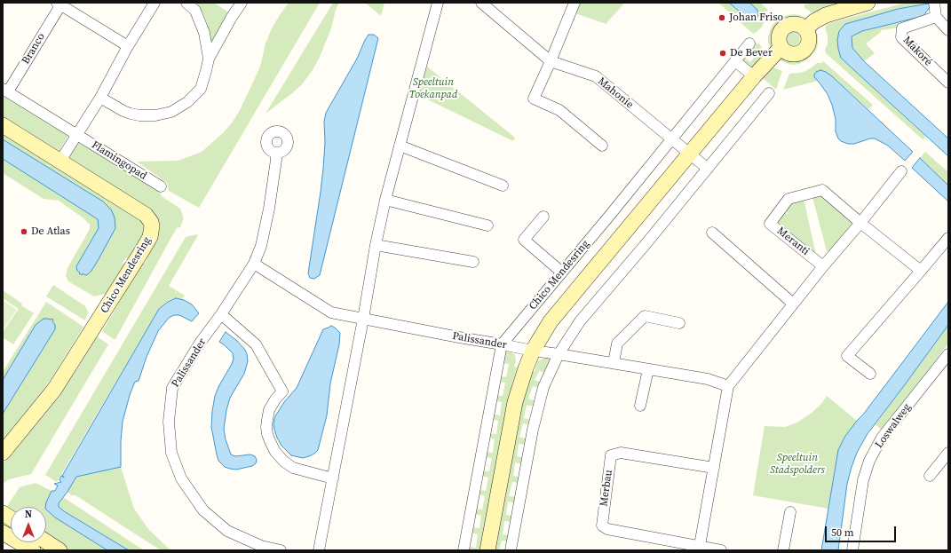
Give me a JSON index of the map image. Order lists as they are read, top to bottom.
{
  "streets": {
    "street": [
      "Branco",
      "Makoré",
      "Mahonie",
      "Flamingopad",
      "Meranti",
      "Chico Mendesring",
      "Palissander",
      "Loswalweg",
      "Merbau"
    ]
  },
  "crossings": [
    ["Branco", "Flamingopad"],
    ["Mahonie", "Chico Mendesring"],
    ["Chico Mendesring", "Palissander"]
  ],
  "parks": ["Speeltuin Toekanpad", "Speeltuin Stadspolders"],
  "places": ["Johan Friso", "De Bever", "De Atlas"],
  "scale_bar": "50 m",
  "north": "top"
}
